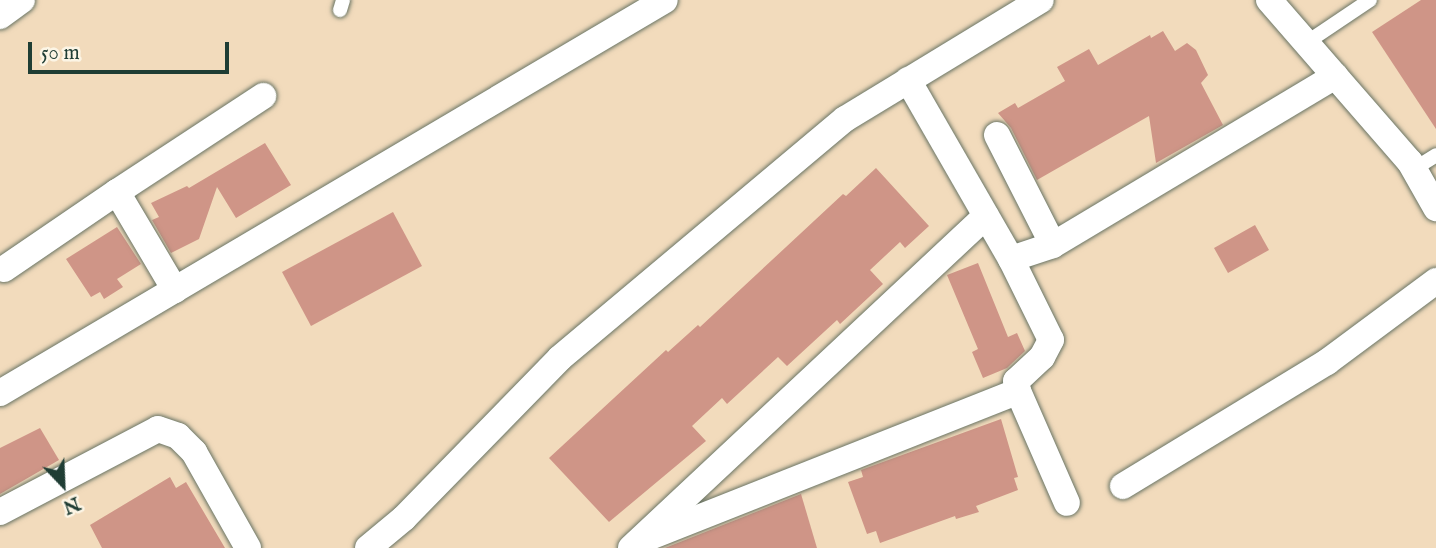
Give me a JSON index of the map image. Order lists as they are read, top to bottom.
{
  "scale_bar": "50 m",
  "north": "bottom right"
}
